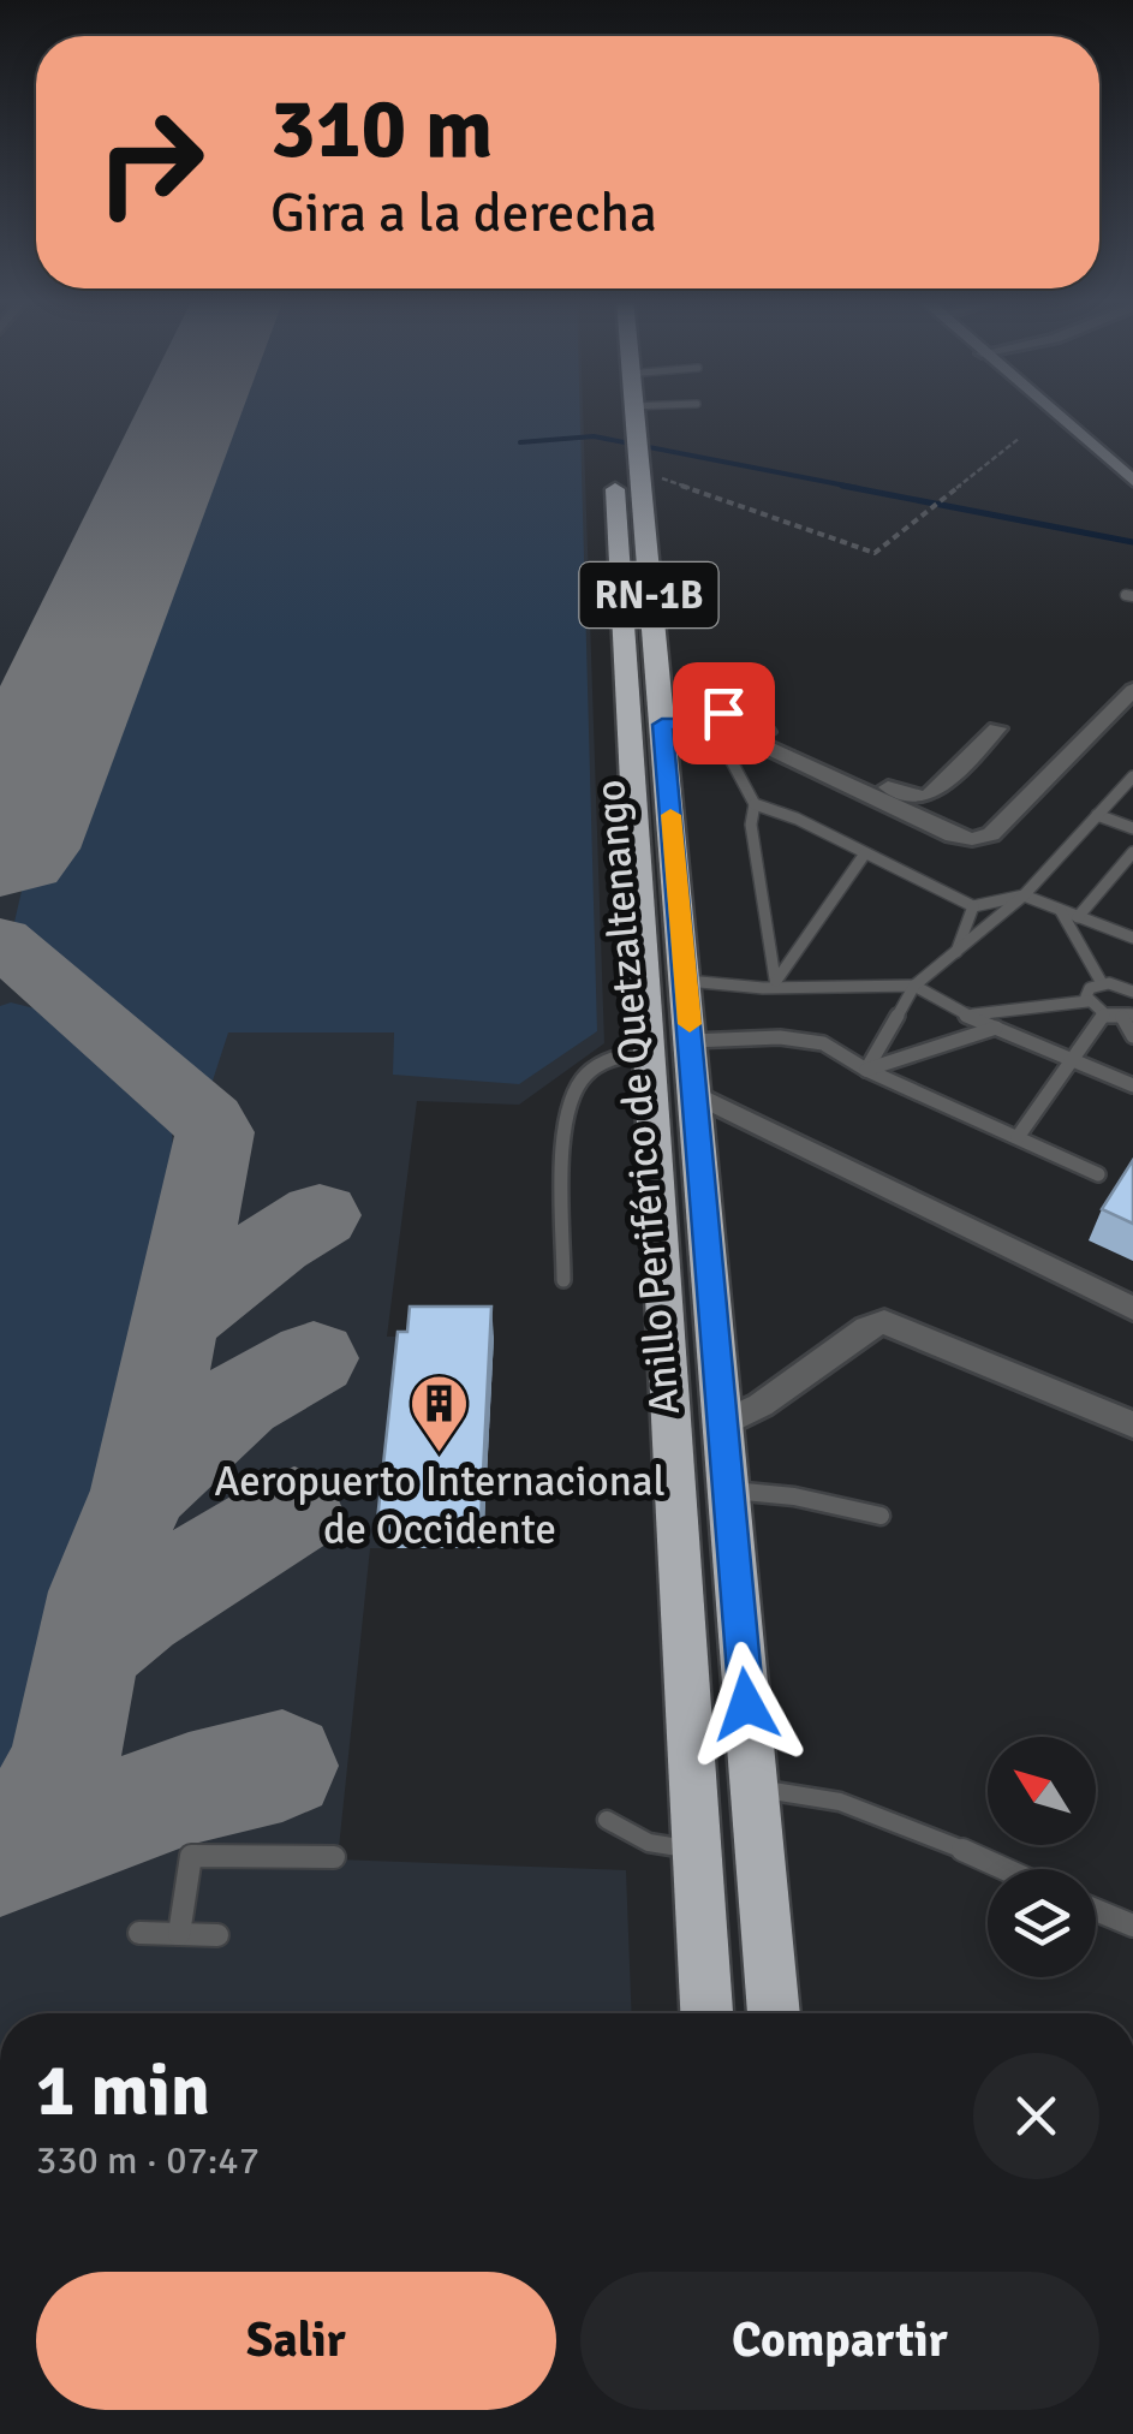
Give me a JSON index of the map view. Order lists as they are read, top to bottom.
{
  "streets": {
    "highway": ["RN-1B", "Anillo Periférico de Quetzaltenango"]
  },
  "places": {
    "building": ["Aeropuerto Internacional de Occidente"]
  },
  "north": "top left",
  "page": {
    "turn": ["310 m", "Gira a la derecha"],
    "heading": ["1 min", "330 m · 07:47"],
    "buttons": ["Salir", "Compartir"]
  }
}
